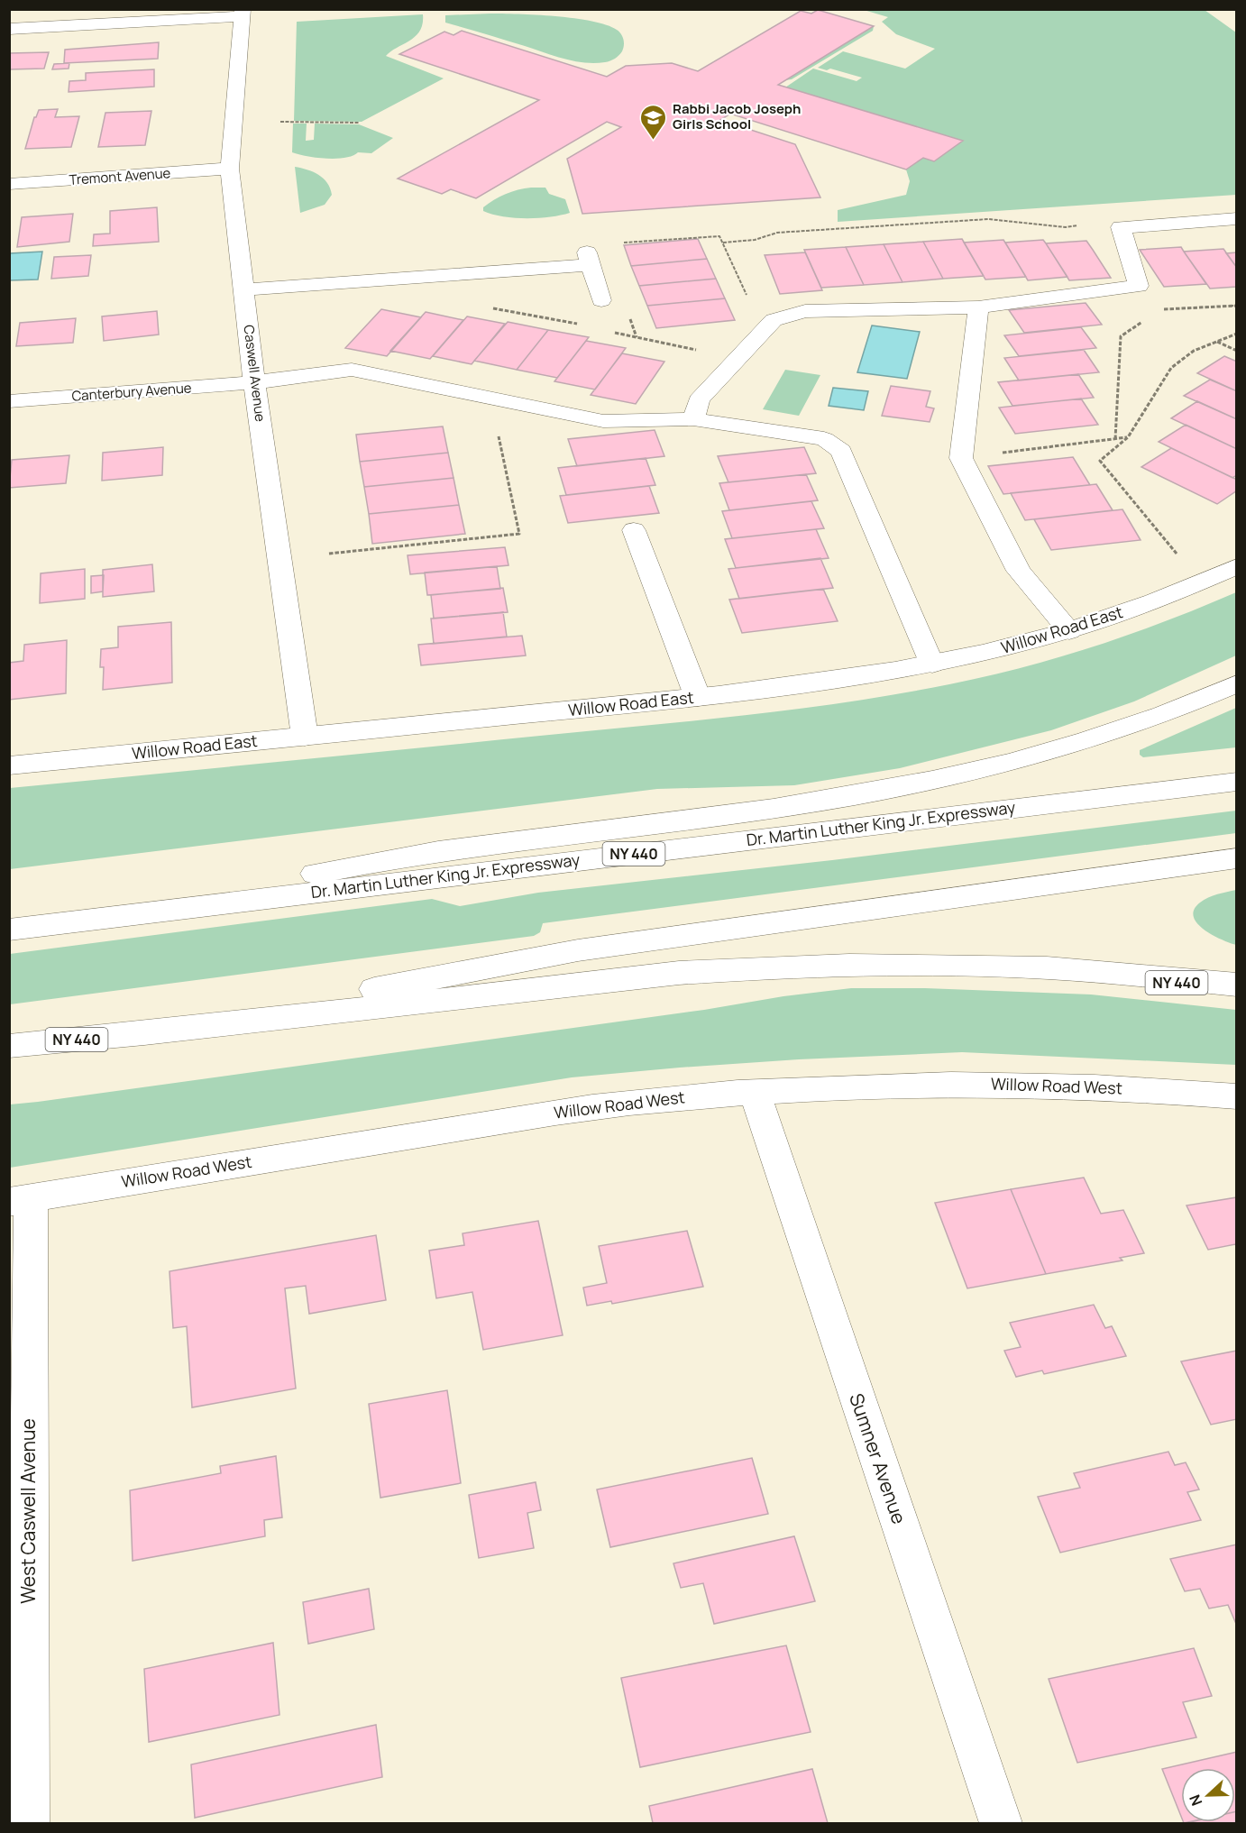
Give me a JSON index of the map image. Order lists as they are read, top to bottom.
{
  "streets": {
    "main road": [
      "Tremont Avenue",
      "Caswell Avenue",
      "Canterbury Avenue",
      "Willow Road East",
      "Dr. Martin Luther King Jr. Expressway",
      "NY 440",
      "Willow Road West",
      "Sumner Avenue",
      "West Caswell Avenue"
    ]
  },
  "crossings": [
    ["Tremont Avenue", "Caswell Avenue"],
    ["Caswell Avenue", "Canterbury Avenue"],
    ["Caswell Avenue", "Willow Road East"],
    ["Canterbury Avenue", "Willow Road East"],
    ["Willow Road West", "Sumner Avenue"],
    ["Willow Road West", "West Caswell Avenue"]
  ],
  "places": {
    "school or university": ["Rabbi Jacob Joseph Girls School"]
  },
  "north": "left"
}
